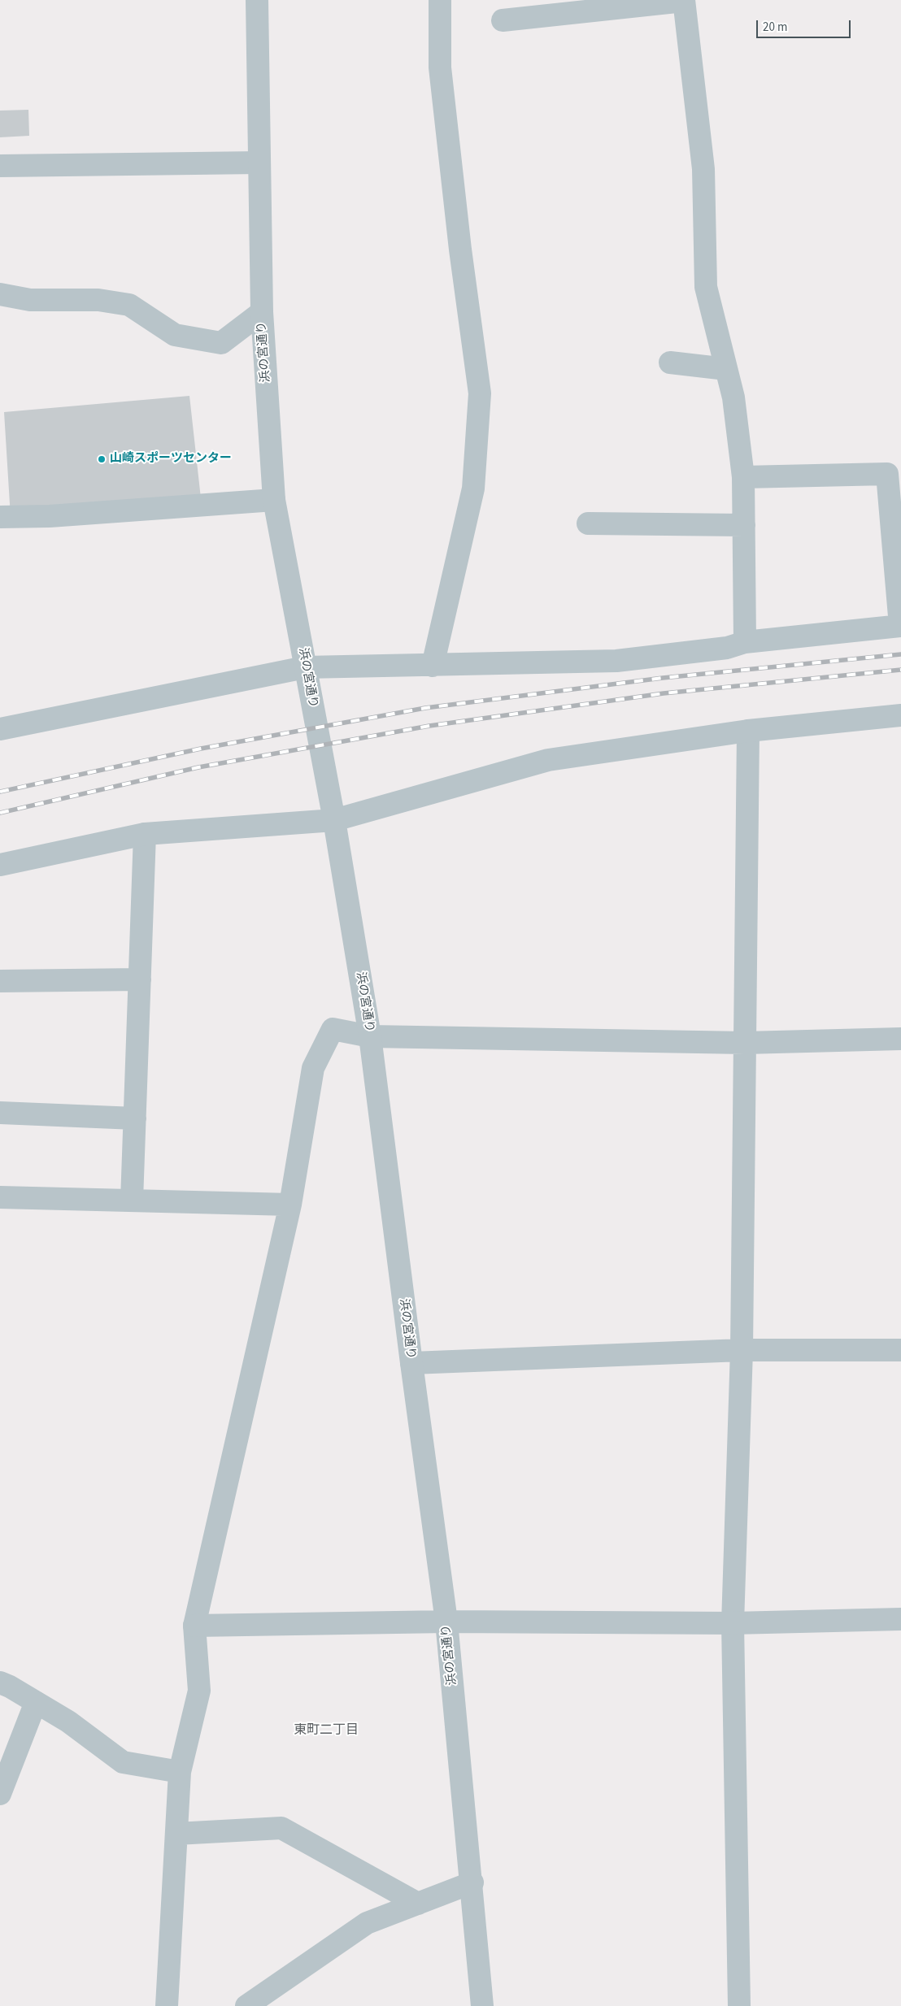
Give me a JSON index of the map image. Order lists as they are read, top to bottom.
{
  "streets": {
    "street": ["浜の宮通り"]
  },
  "districts": ["東町二丁目"],
  "places": ["山崎スポーツセンター"],
  "scale_bar": "20 m"
}
